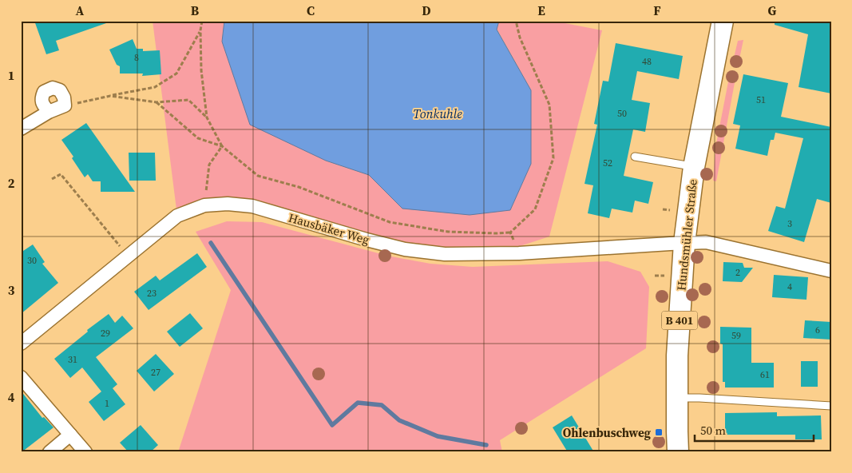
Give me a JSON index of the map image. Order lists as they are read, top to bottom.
{
  "streets": {
    "main road": ["Hundsmühler Straße", "B 401"],
    "street": ["Hausbäker Weg"]
  },
  "crossings": [
    ["Hausbäker Weg", "Hundsmühler Straße"]
  ],
  "water": ["Tonkuhle"],
  "places": {
    "transit": ["Ohlenbuschweg"]
  },
  "house_numbers": [
    "8",
    "48",
    "51",
    "50",
    "52",
    "3",
    "30",
    "2",
    "4",
    "23",
    "6",
    "29",
    "59",
    "31",
    "27",
    "61",
    "1"
  ],
  "scale_bar": "50 m",
  "grid": {
    "columns": [
      "A",
      "B",
      "C",
      "D",
      "E",
      "F",
      "G"
    ],
    "rows": [
      "1",
      "2",
      "3",
      "4"
    ]
  }
}
